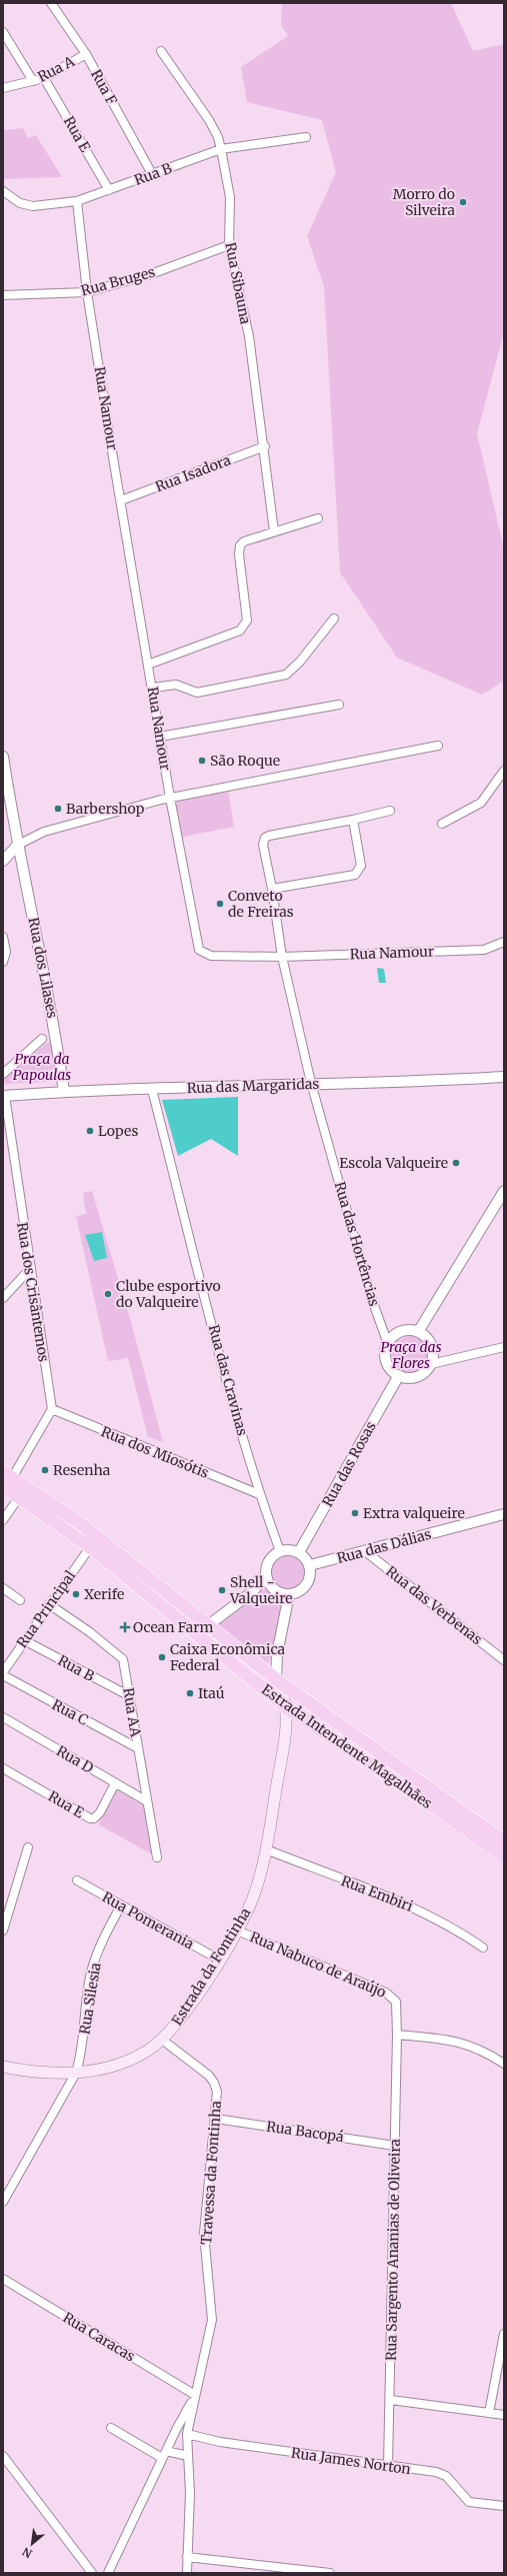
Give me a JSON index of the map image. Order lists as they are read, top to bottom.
{
  "streets": {
    "main road": ["Estrada Intendente Magalhães", "Estrada da Fontinha"],
    "street": [
      "Rua A",
      "Rua F",
      "Rua E",
      "Rua B",
      "Rua Bruges",
      "Rua Sibauna",
      "Rua Namour",
      "Rua Isadora",
      "Rua dos Lilases",
      "Rua das Margaridas",
      "Rua das Hortências",
      "Rua dos Crisântemos",
      "Rua das Cravinas",
      "Rua dos Miosótis",
      "Rua das Rosas",
      "Rua das Dálias",
      "Rua das Verbenas",
      "Rua Principal",
      "Rua C",
      "Rua AA",
      "Rua D",
      "Rua Embiri",
      "Rua Pomerania",
      "Rua Nabuco de Araújo",
      "Rua Silesia",
      "Rua Bacopá",
      "Travessa da Fontinha",
      "Rua Sargento Ananias de Oliveira",
      "Rua Caracas",
      "Rua James Norton"
    ]
  },
  "crossings": [
    ["Rua A", "Rua F"],
    ["Rua A", "Rua E"],
    ["Rua F", "Rua B"],
    ["Rua E", "Rua B"],
    ["Rua E", "Rua D"],
    ["Rua B", "Rua Sibauna"],
    ["Rua B", "Rua Namour"],
    ["Rua B", "Rua Principal"],
    ["Rua B", "Rua AA"],
    ["Rua Bruges", "Rua Sibauna"],
    ["Rua Bruges", "Rua Namour"],
    ["Rua Sibauna", "Rua Isadora"],
    ["Rua Namour", "Rua Isadora"],
    ["Rua Namour", "Rua das Hortências"],
    ["Rua dos Lilases", "Rua das Margaridas"],
    ["Rua das Margaridas", "Rua das Hortências"],
    ["Rua das Margaridas", "Rua dos Crisântemos"],
    ["Rua das Margaridas", "Rua das Cravinas"],
    ["Rua das Hortências", "Rua das Rosas"],
    ["Rua dos Crisântemos", "Rua dos Miosótis"],
    ["Rua das Cravinas", "Rua dos Miosótis"],
    ["Rua das Cravinas", "Rua das Rosas"],
    ["Rua das Cravinas", "Rua das Dálias"],
    ["Rua das Rosas", "Rua das Dálias"],
    ["Rua das Dálias", "Rua das Verbenas"],
    ["Rua Principal", "Rua C"],
    ["Rua Principal", "Rua AA"],
    ["Rua Principal", "Estrada Intendente Magalhães"],
    ["Rua C", "Rua AA"],
    ["Rua AA", "Rua D"],
    ["Estrada Intendente Magalhães", "Estrada da Fontinha"],
    ["Rua Embiri", "Estrada da Fontinha"],
    ["Rua Pomerania", "Estrada da Fontinha"],
    ["Rua Pomerania", "Rua Silesia"],
    ["Rua Nabuco de Araújo", "Estrada da Fontinha"],
    ["Rua Nabuco de Araújo", "Rua Sargento Ananias de Oliveira"],
    ["Estrada da Fontinha", "Rua Silesia"],
    ["Estrada da Fontinha", "Travessa da Fontinha"],
    ["Rua Bacopá", "Travessa da Fontinha"],
    ["Rua Bacopá", "Rua Sargento Ananias de Oliveira"],
    ["Travessa da Fontinha", "Rua Caracas"],
    ["Travessa da Fontinha", "Rua James Norton"],
    ["Rua Sargento Ananias de Oliveira", "Rua James Norton"]
  ],
  "parks": ["Praça da Papoulas", "Praça das Flores"],
  "places": {
    "other": [
      "Morro do Silveira",
      "São Roque",
      "Barbershop",
      "Conveto de Freiras",
      "Lopes",
      "Escola Valqueire",
      "Clube esportivo do Valqueire",
      "Resenha",
      "Extra valqueire",
      "Shell - Valqueire",
      "Xerife",
      "Caixa Econômica Federal",
      "Itaú"
    ],
    "health": ["Ocean Farm"]
  },
  "north": "bottom left"
}
